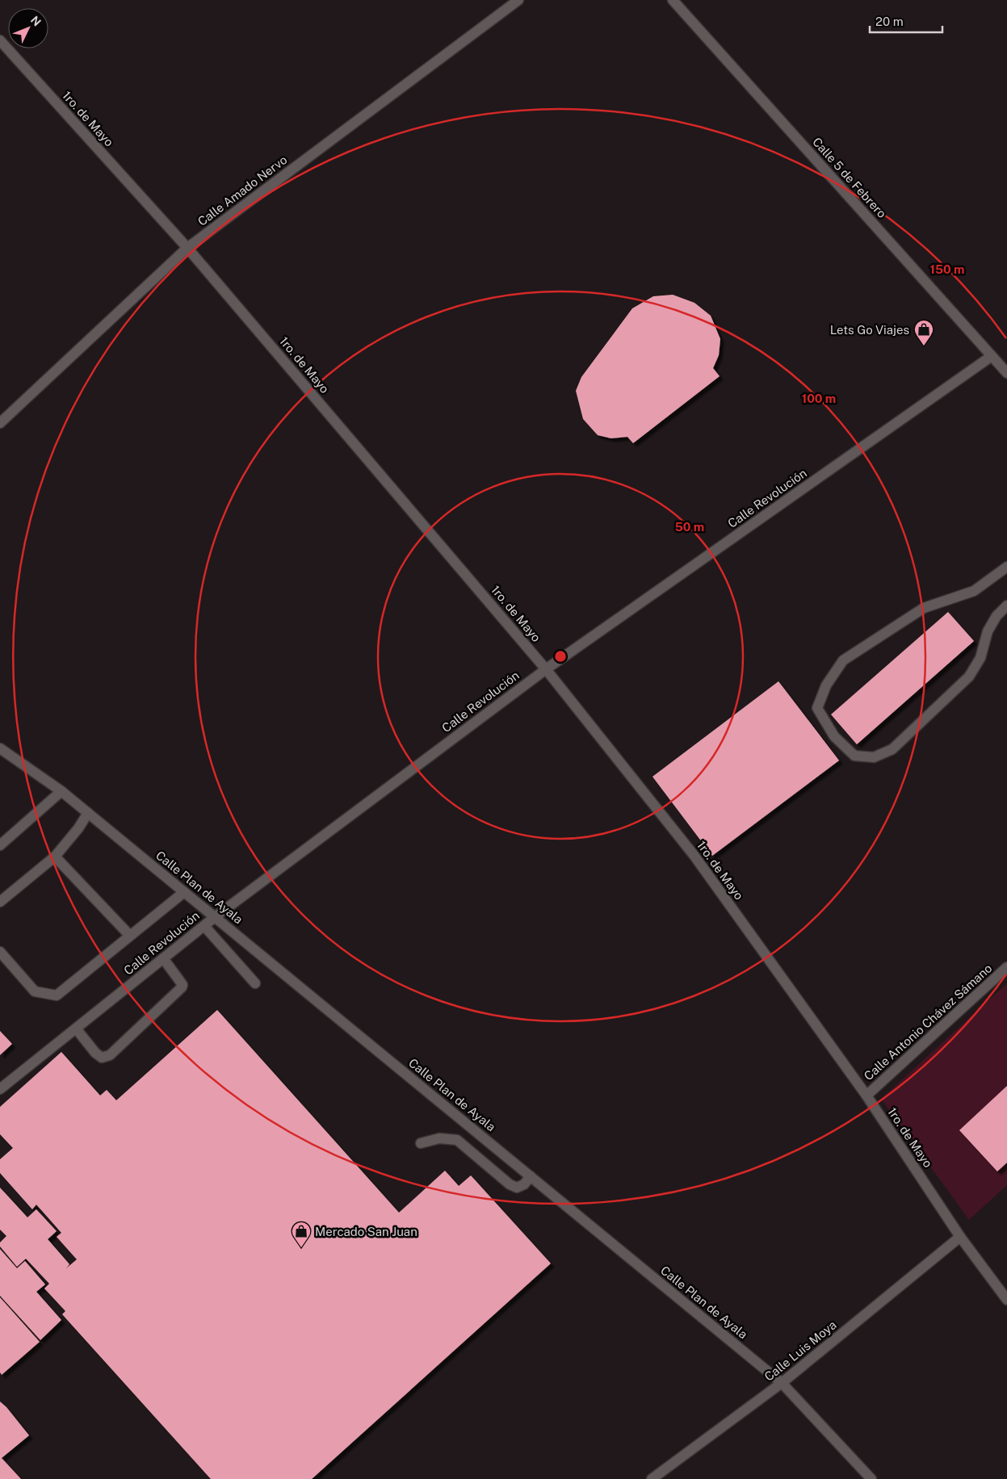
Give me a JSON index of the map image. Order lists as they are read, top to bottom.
{
  "streets": {
    "street": [
      "1ro. de Mayo",
      "Calle 5 de Febrero",
      "Calle Amado Nervo",
      "Calle Revolución",
      "Calle Plan de Ayala",
      "Calle Antonio Chávez Sámano",
      "Calle Luis Moya"
    ]
  },
  "crossings": [
    ["1ro. de Mayo", "Calle Amado Nervo"],
    ["1ro. de Mayo", "Calle Revolución"],
    ["1ro. de Mayo", "Calle Antonio Chávez Sámano"],
    ["1ro. de Mayo", "Calle Luis Moya"],
    ["Calle 5 de Febrero", "Calle Revolución"],
    ["Calle Revolución", "Calle Plan de Ayala"],
    ["Calle Plan de Ayala", "Calle Luis Moya"]
  ],
  "places": {
    "shop": ["Lets Go Viajes", "Mercado San Juan"]
  },
  "scale_bar": "20 m",
  "north": "top right",
  "rings": ["150 m", "100 m", "50 m"]
}
